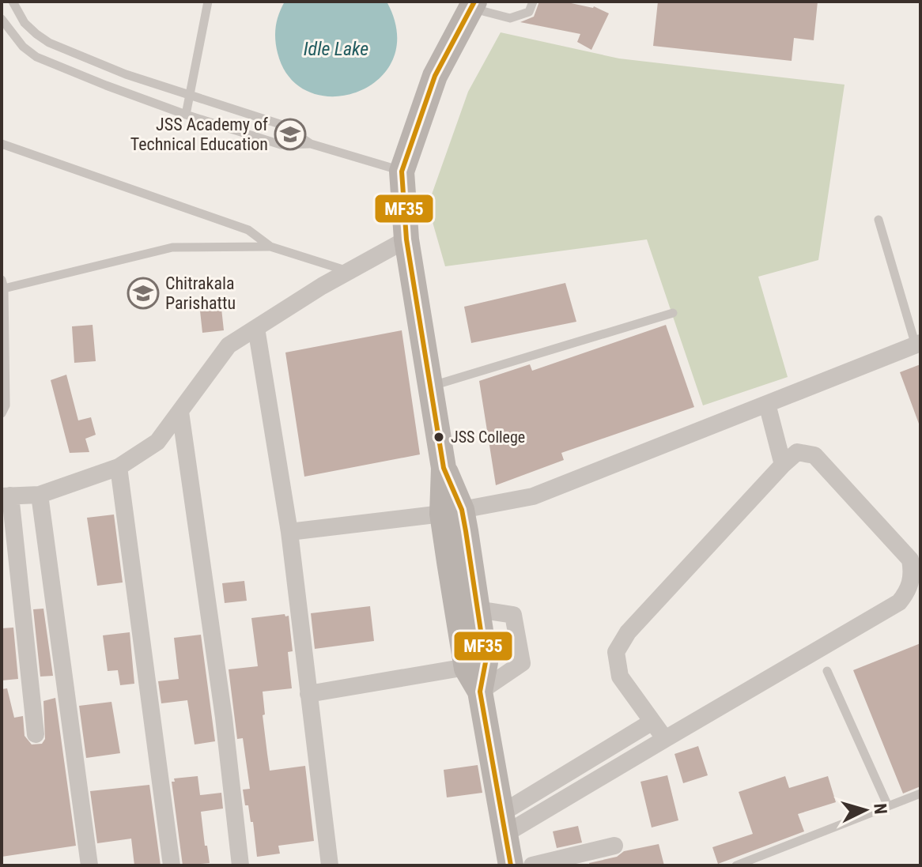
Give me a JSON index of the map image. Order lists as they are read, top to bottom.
{
  "water": ["Idle Lake"],
  "places": {
    "school or university": ["JSS Academy of Technical Education", "Chitrakala Parishattu"],
    "other": ["JSS College"]
  },
  "lines": ["transit line MF35"],
  "north": "right"
}
